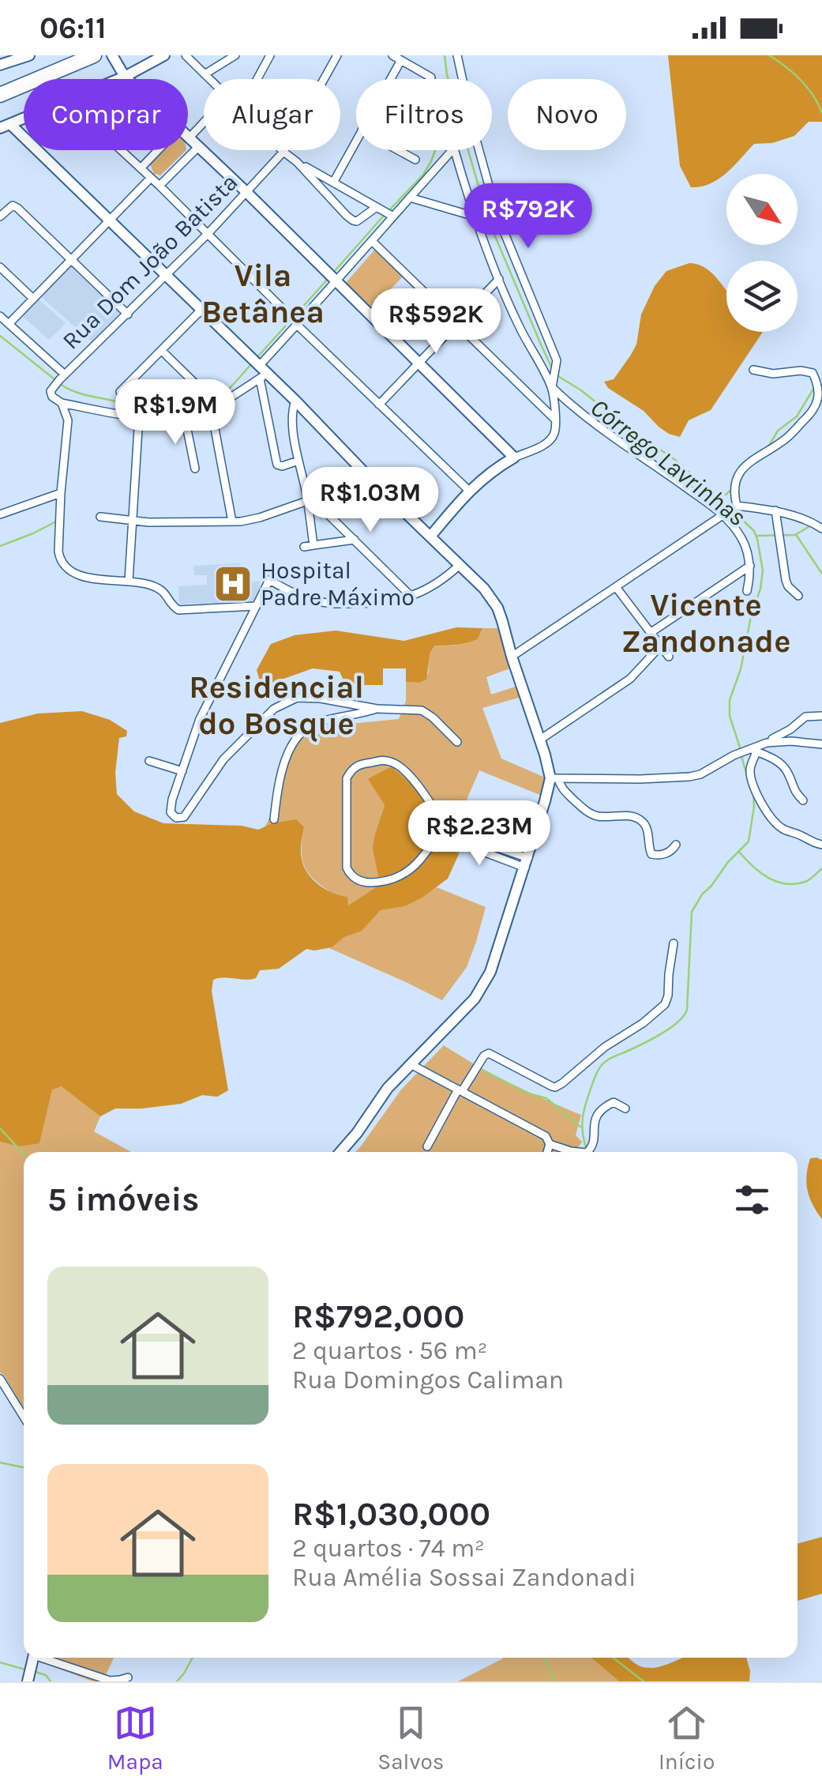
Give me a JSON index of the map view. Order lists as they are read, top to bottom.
{
  "streets": {
    "street": ["Rua Dom João Batista"]
  },
  "districts": ["Vila Betânea", "Vicente Zandonade", "Residencial do Bosque"],
  "water": ["Córrego Lavrinhas"],
  "places": {
    "hospital": ["Hospital Padre Máximo"]
  },
  "north": "bottom right",
  "page": {
    "status": "06:11",
    "chip": [
      "Comprar",
      "Alugar",
      "Filtros",
      "Novo"
    ],
    "price": [
      "R$792K",
      "R$592K",
      "R$1.9M",
      "R$1.03M",
      "R$2.23M"
    ],
    "heading": "5 imóveis",
    "list": [
      {
        "name": "R$792,000",
        "note": "2 quartos · 56 m² · Rua Domingos Caliman"
      },
      {
        "name": "R$1,030,000",
        "note": "2 quartos · 74 m² · Rua Amélia Sossai Zandonadi"
      }
    ],
    "tabs": ["Mapa", "Salvos", "Início"]
  }
}
